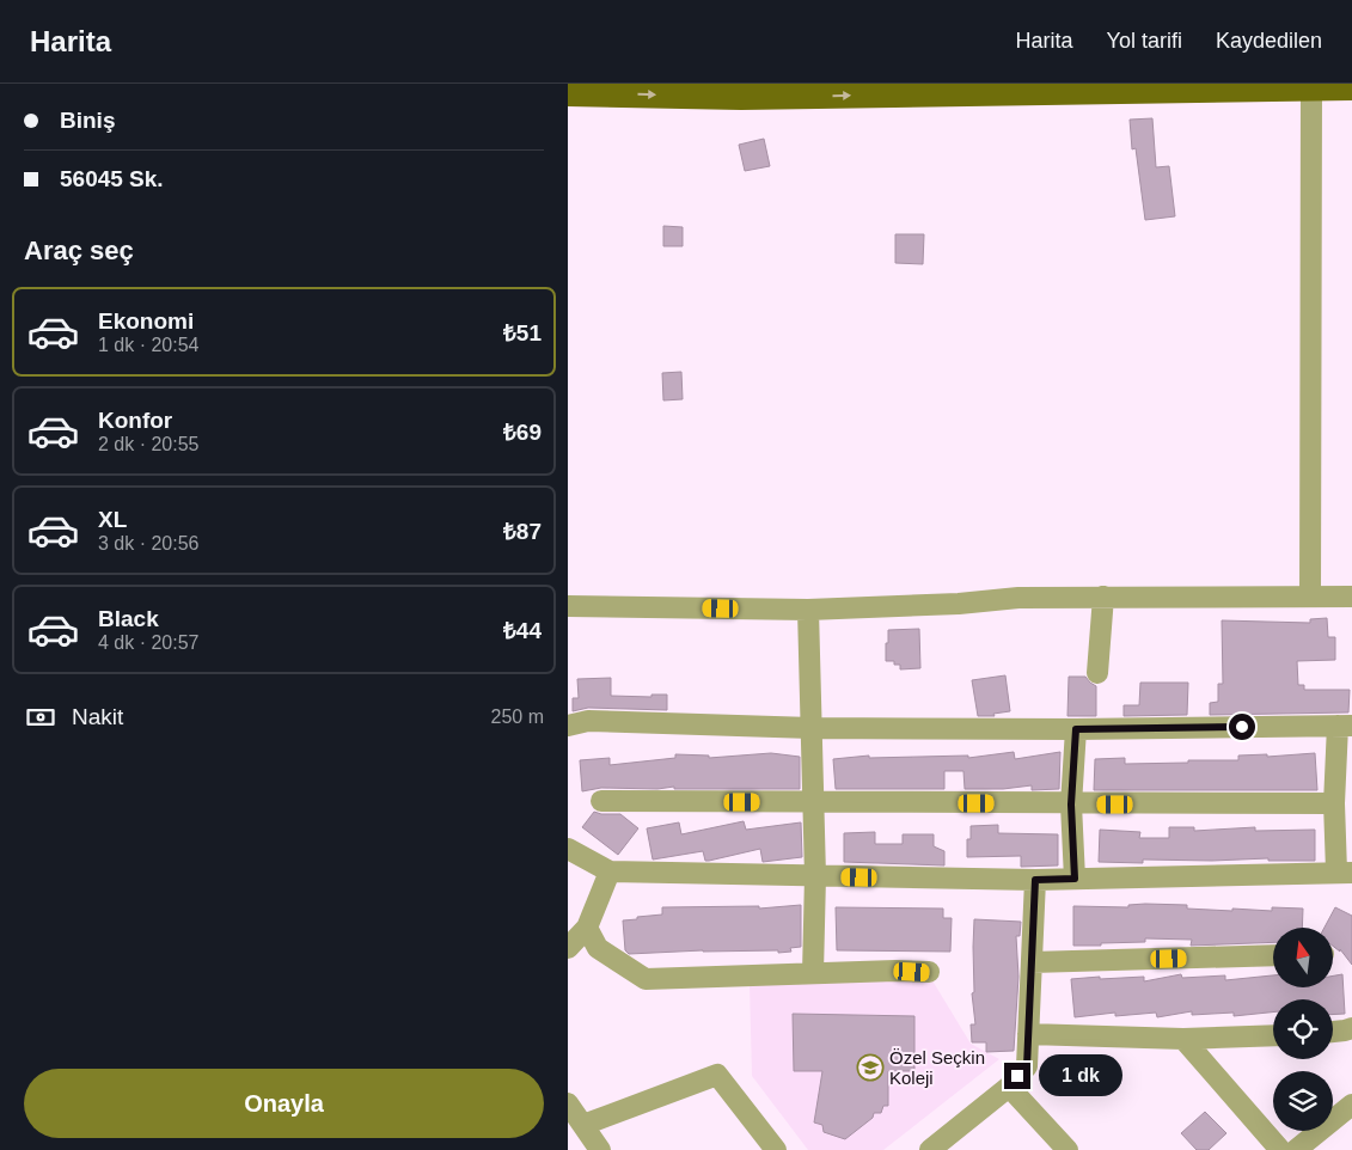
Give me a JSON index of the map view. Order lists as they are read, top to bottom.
{
  "places": {
    "school or university": ["Özel Seçkin Koleji"]
  },
  "north": "top",
  "page": {
    "header": "Harita",
    "nav": ["Harita", "Yol tarifi", "Kaydedilen"],
    "banner": ["Biniş", "56045 Sk."],
    "heading": "Araç seç",
    "list": [
      {
        "name": "Ekonomi",
        "note": "1 dk · 20:54",
        "value": "₺51"
      },
      {
        "name": "Konfor",
        "note": "2 dk · 20:55",
        "value": "₺69"
      },
      {
        "name": "XL",
        "note": "3 dk · 20:56",
        "value": "₺87"
      },
      {
        "name": "Black",
        "note": "4 dk · 20:57",
        "value": "₺44"
      }
    ],
    "pay": ["Nakit", "250 m"],
    "bubble": "1 dk",
    "buttons": "Onayla"
  }
}
